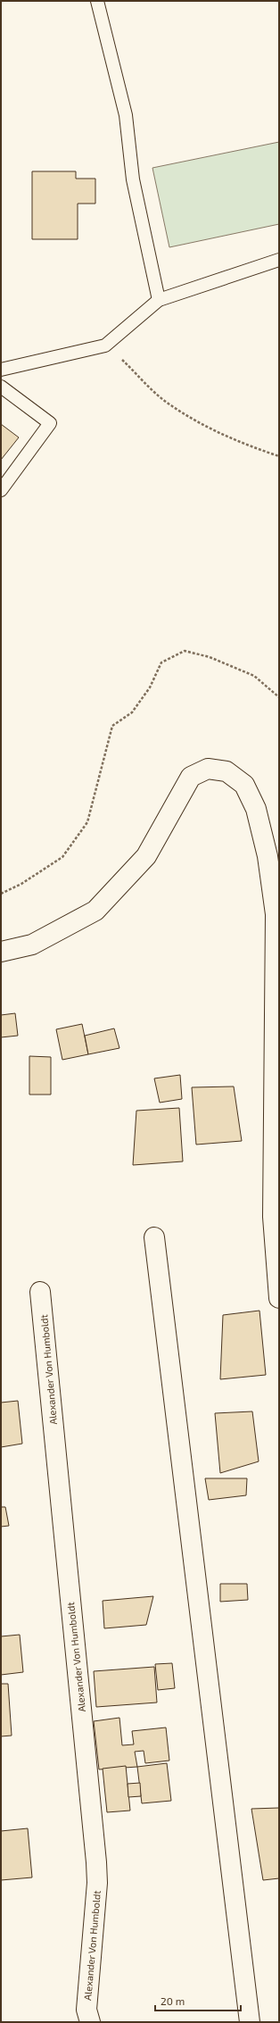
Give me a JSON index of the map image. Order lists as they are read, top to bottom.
{
  "streets": {
    "street": ["Alexander Von Humboldt"]
  },
  "scale_bar": "20 m"
}
